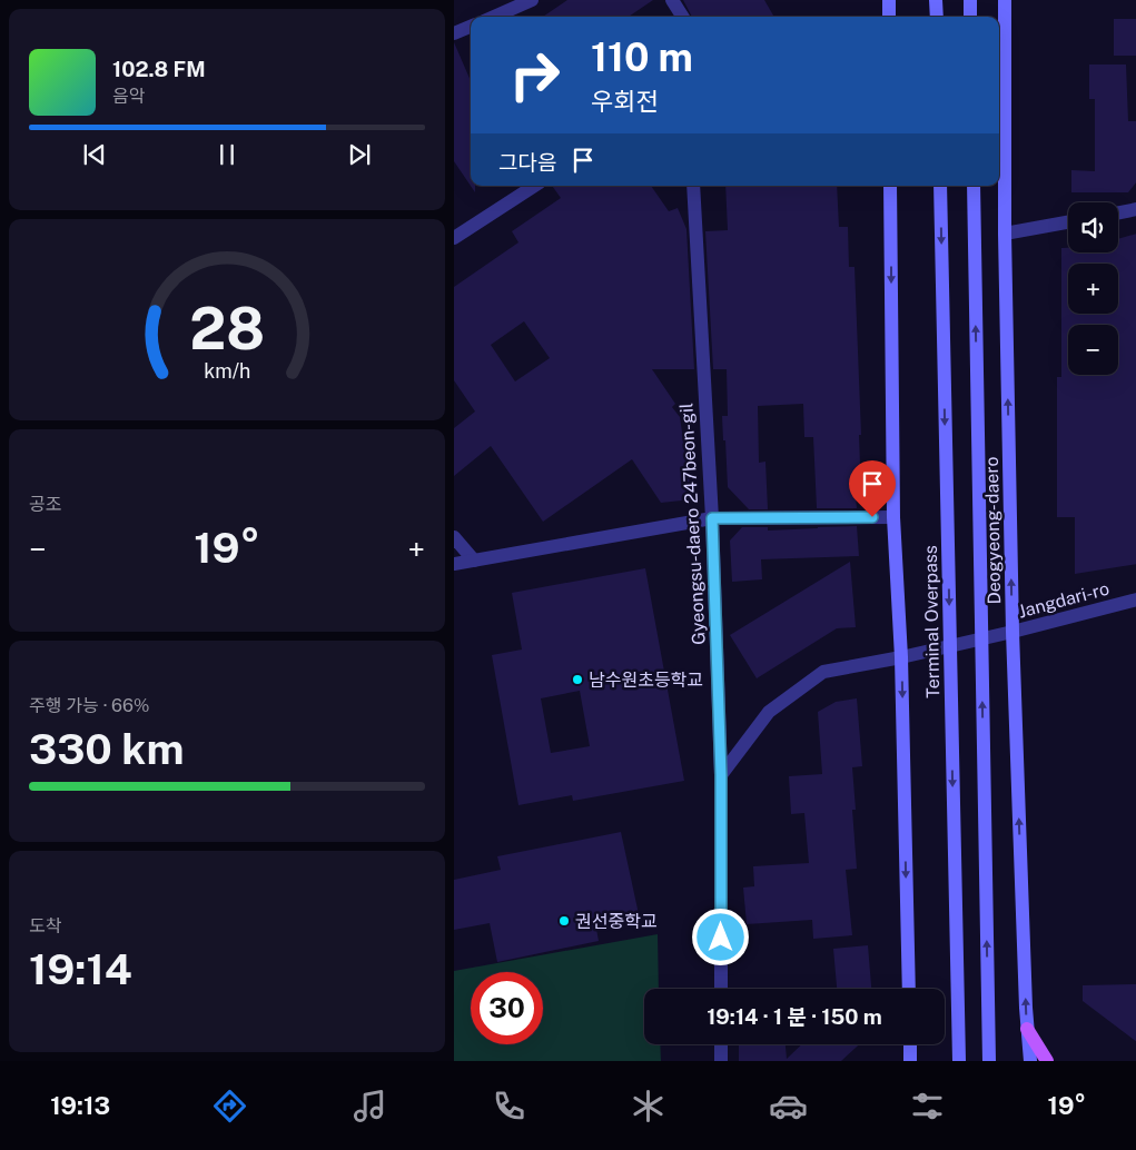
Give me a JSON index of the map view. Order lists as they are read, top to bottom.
{
  "streets": {
    "main road": ["Deogyeong-daero", "Terminal Overpass"],
    "street": ["Gyeongsu-daero 247beon-gil", "Jangdari-ro"]
  },
  "crossings": [
    ["Deogyeong-daero", "Jangdari-ro"]
  ],
  "places": ["남수원초등학교", "권선중학교"],
  "page": {
    "turn": ["110 m", "우회전"],
    "song": ["102.8 FM", "음악"],
    "then": "그다음",
    "map_buttons": ["+", "−"],
    "tile": [
      "공조",
      ["주행 가능 · 66%", "330 km"],
      ["도착", "19:14"]
    ],
    "heat": ["−", "19°", "+"],
    "limit": "30",
    "trip": "19:14 · 1 분 · 150 m",
    "tabs": ["19:13", "19°"],
    "gauge": ["28", "km/h"]
  }
}
